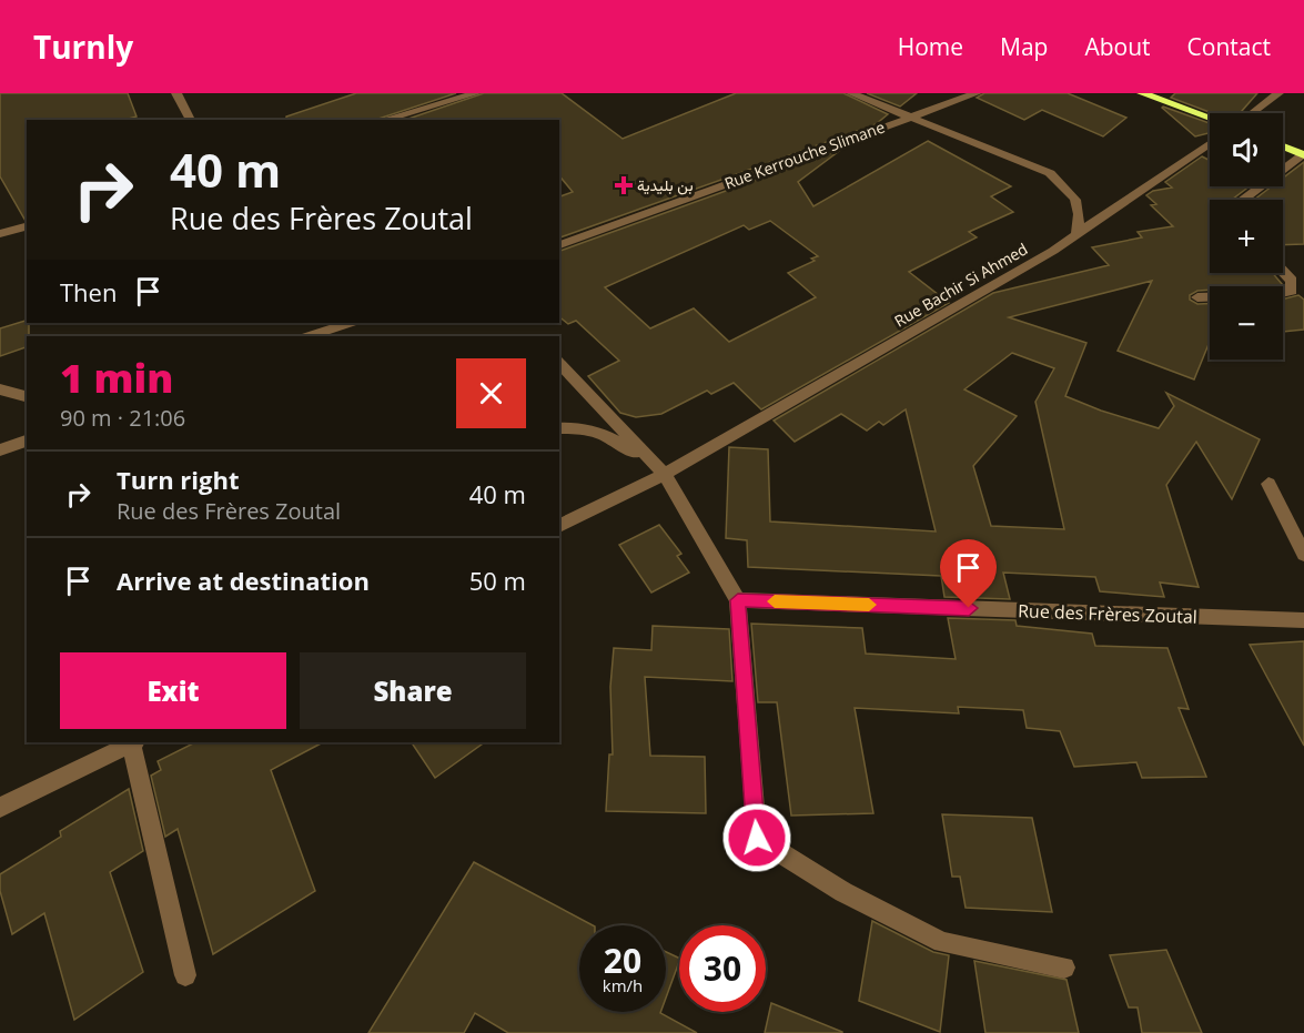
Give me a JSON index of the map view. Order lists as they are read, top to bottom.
{
  "streets": {
    "street": ["Rue Kerrouche Slimane", "Rue Bachir Si Ahmed", "Rue des Frères Zoutal"]
  },
  "places": {
    "health": ["بن بليدية"]
  },
  "page": {
    "header": "Turnly",
    "nav": [
      "Home",
      "Map",
      "About",
      "Contact"
    ],
    "map_buttons": ["+", "−"],
    "turn": ["40 m", "Rue des Frères Zoutal"],
    "then": "Then",
    "heading": ["1 min", "90 m · 21:06"],
    "list": [
      {
        "name": "Turn right",
        "note": "Rue des Frères Zoutal",
        "value": "40 m"
      },
      {
        "name": "Arrive at destination",
        "value": "50 m"
      }
    ],
    "buttons": ["Exit", "Share"],
    "speed": "20 km/h",
    "limit": "30"
  }
}
